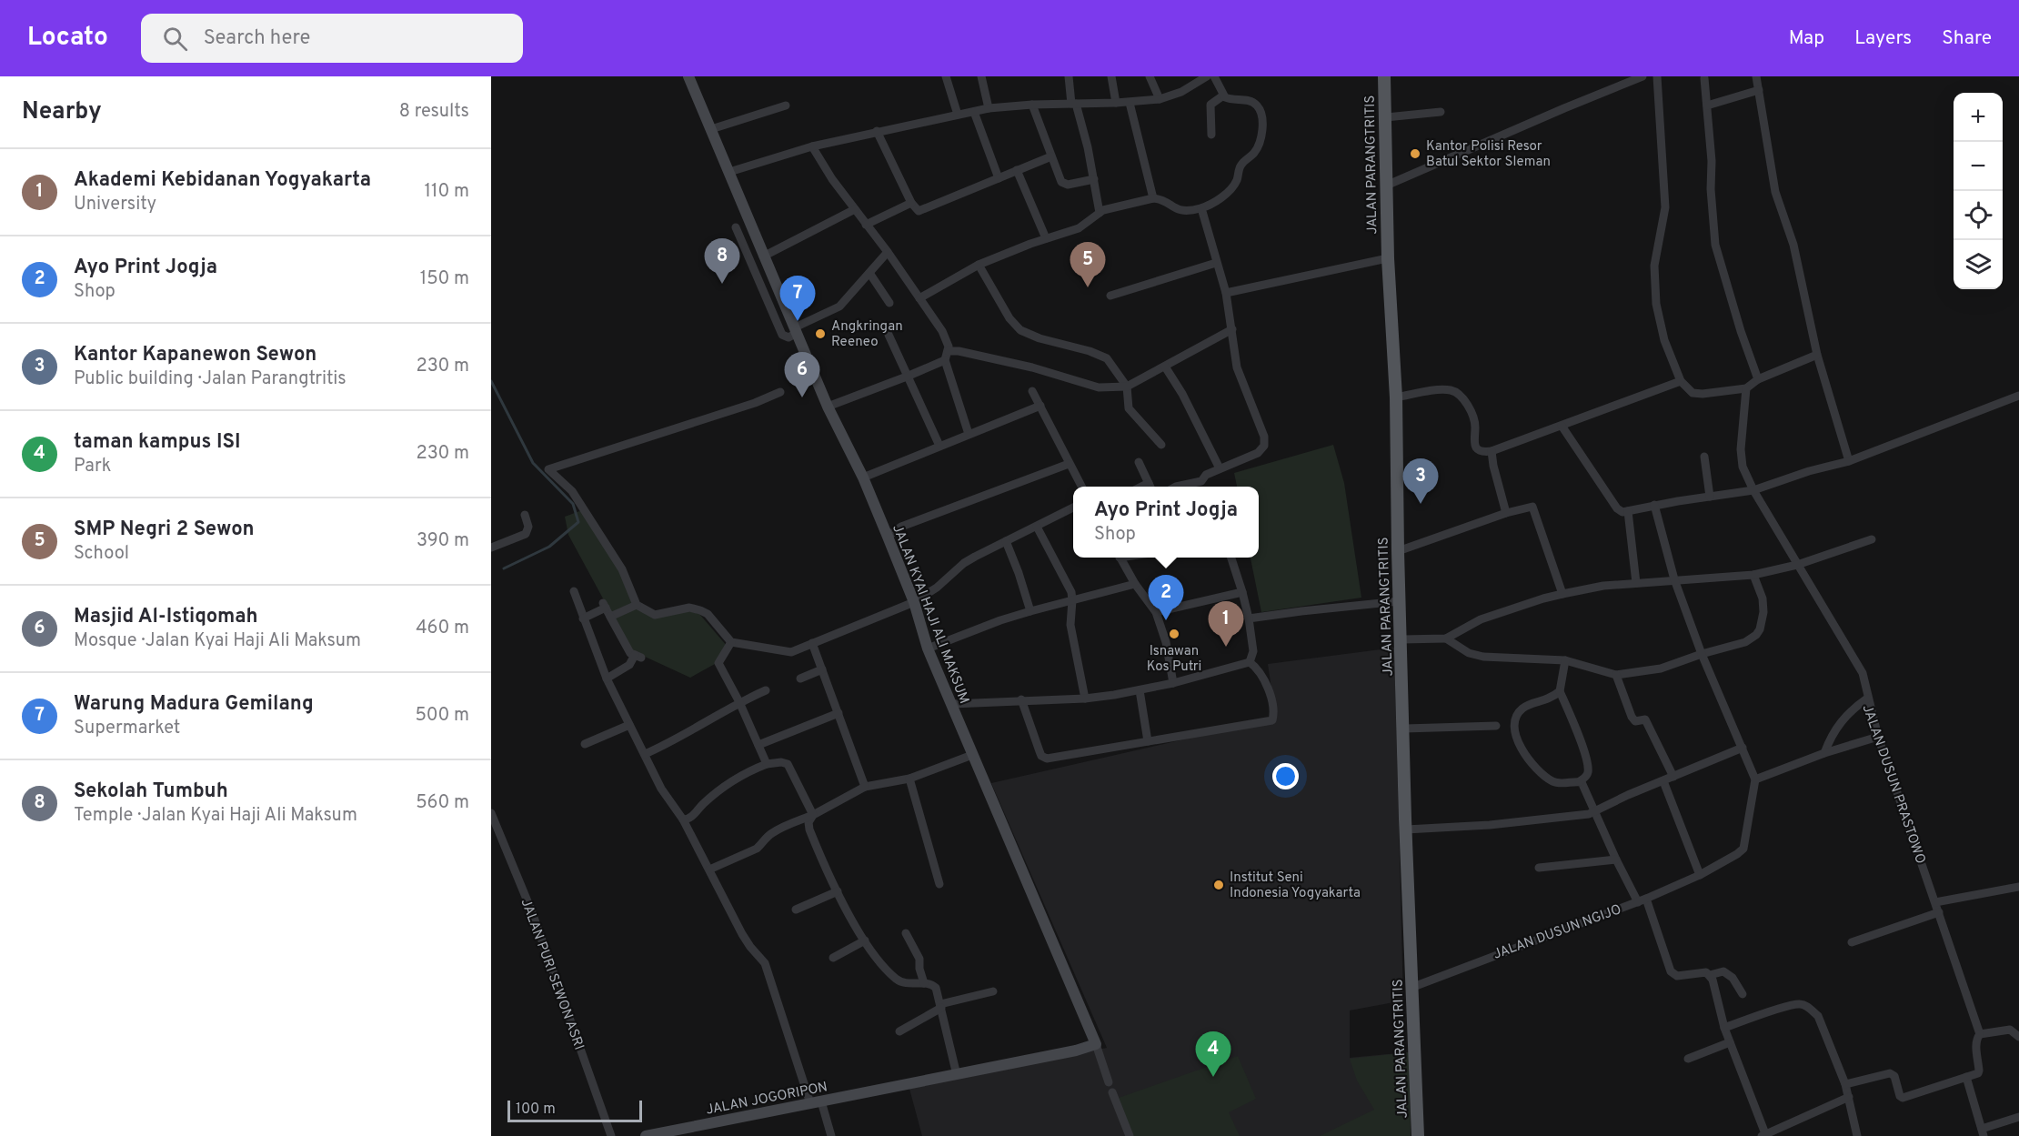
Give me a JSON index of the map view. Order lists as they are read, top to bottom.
{
  "streets": {
    "main road": ["JALAN PARANGTRITIS"],
    "street": [
      "JALAN KYAI HAJI ALI MAKSUM",
      "JALAN DUSUN PRASTOWO",
      "JALAN DUSUN NGIJO",
      "JALAN PURI SEWON ASRI",
      "JALAN JOGORIPON"
    ]
  },
  "crossings": [
    ["JALAN PARANGTRITIS", "JALAN DUSUN NGIJO"]
  ],
  "places": [
    "Kantor Polisi Resor Batul Sektor Sleman",
    "Angkringan Reeneo",
    "Isnawan Kos Putri",
    "Institut Seni Indonesia Yogyakarta"
  ],
  "scale_bar": "100 m",
  "page": {
    "header": "Locato",
    "search": "Search here",
    "nav": ["Map", "Layers", "Share"],
    "heading": ["Nearby", "8 results"],
    "map_buttons": ["+", "−"],
    "list": [
      {
        "mark": "1",
        "name": "Akademi Kebidanan Yogyakarta",
        "note": "University",
        "value": "110 m"
      },
      {
        "mark": "2",
        "name": "Ayo Print Jogja",
        "note": "Shop",
        "value": "150 m"
      },
      {
        "mark": "3",
        "name": "Kantor Kapanewon Sewon",
        "note": "Public building · Jalan Parangtritis",
        "value": "230 m"
      },
      {
        "mark": "4",
        "name": "taman kampus ISI",
        "note": "Park",
        "value": "230 m"
      },
      {
        "mark": "5",
        "name": "SMP Negri 2 Sewon",
        "note": "School",
        "value": "390 m"
      },
      {
        "mark": "6",
        "name": "Masjid Al-Istiqomah",
        "note": "Mosque · Jalan Kyai Haji Ali Maksum",
        "value": "460 m"
      },
      {
        "mark": "7",
        "name": "Warung Madura Gemilang",
        "note": "Supermarket",
        "value": "500 m"
      },
      {
        "mark": "8",
        "name": "Sekolah Tumbuh",
        "note": "Temple · Jalan Kyai Haji Ali Maksum",
        "value": "560 m"
      }
    ],
    "pins": [
      "8",
      "5",
      "7",
      "6",
      "3",
      "2",
      "1",
      "4"
    ],
    "popup": ["Ayo Print Jogja", "Shop"],
    "scale": "100 m"
  }
}
